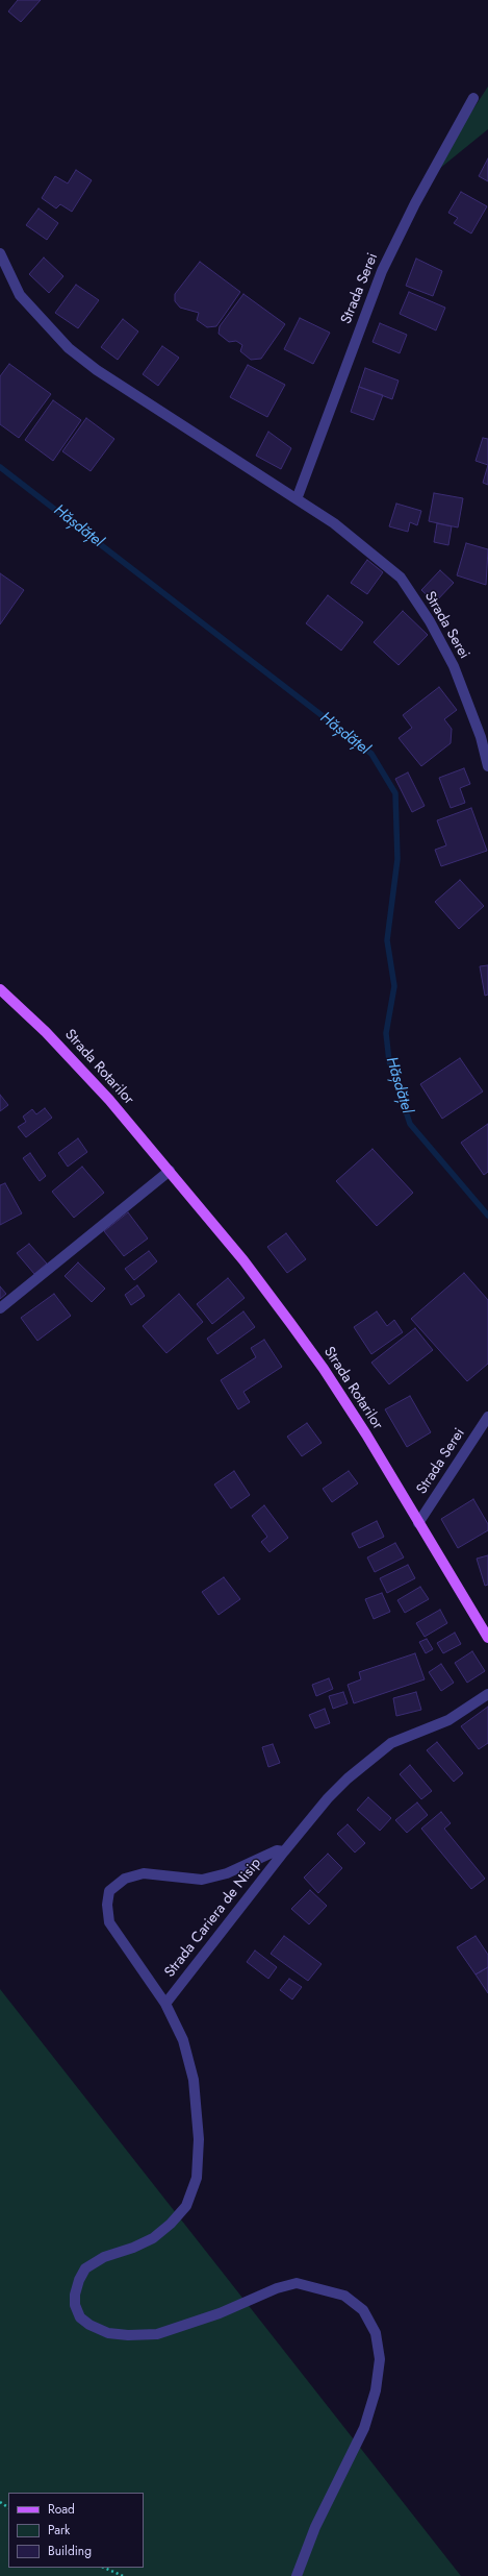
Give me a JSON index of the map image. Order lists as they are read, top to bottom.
{
  "streets": {
    "main road": ["Strada Rotarilor"],
    "street": ["Strada Serei", "Strada Cariera de Nisip"]
  },
  "crossings": [
    ["Strada Serei", "Strada Rotarilor"]
  ],
  "water": ["Hășdățel"],
  "legend": ["Road", "Park", "Building"]
}
